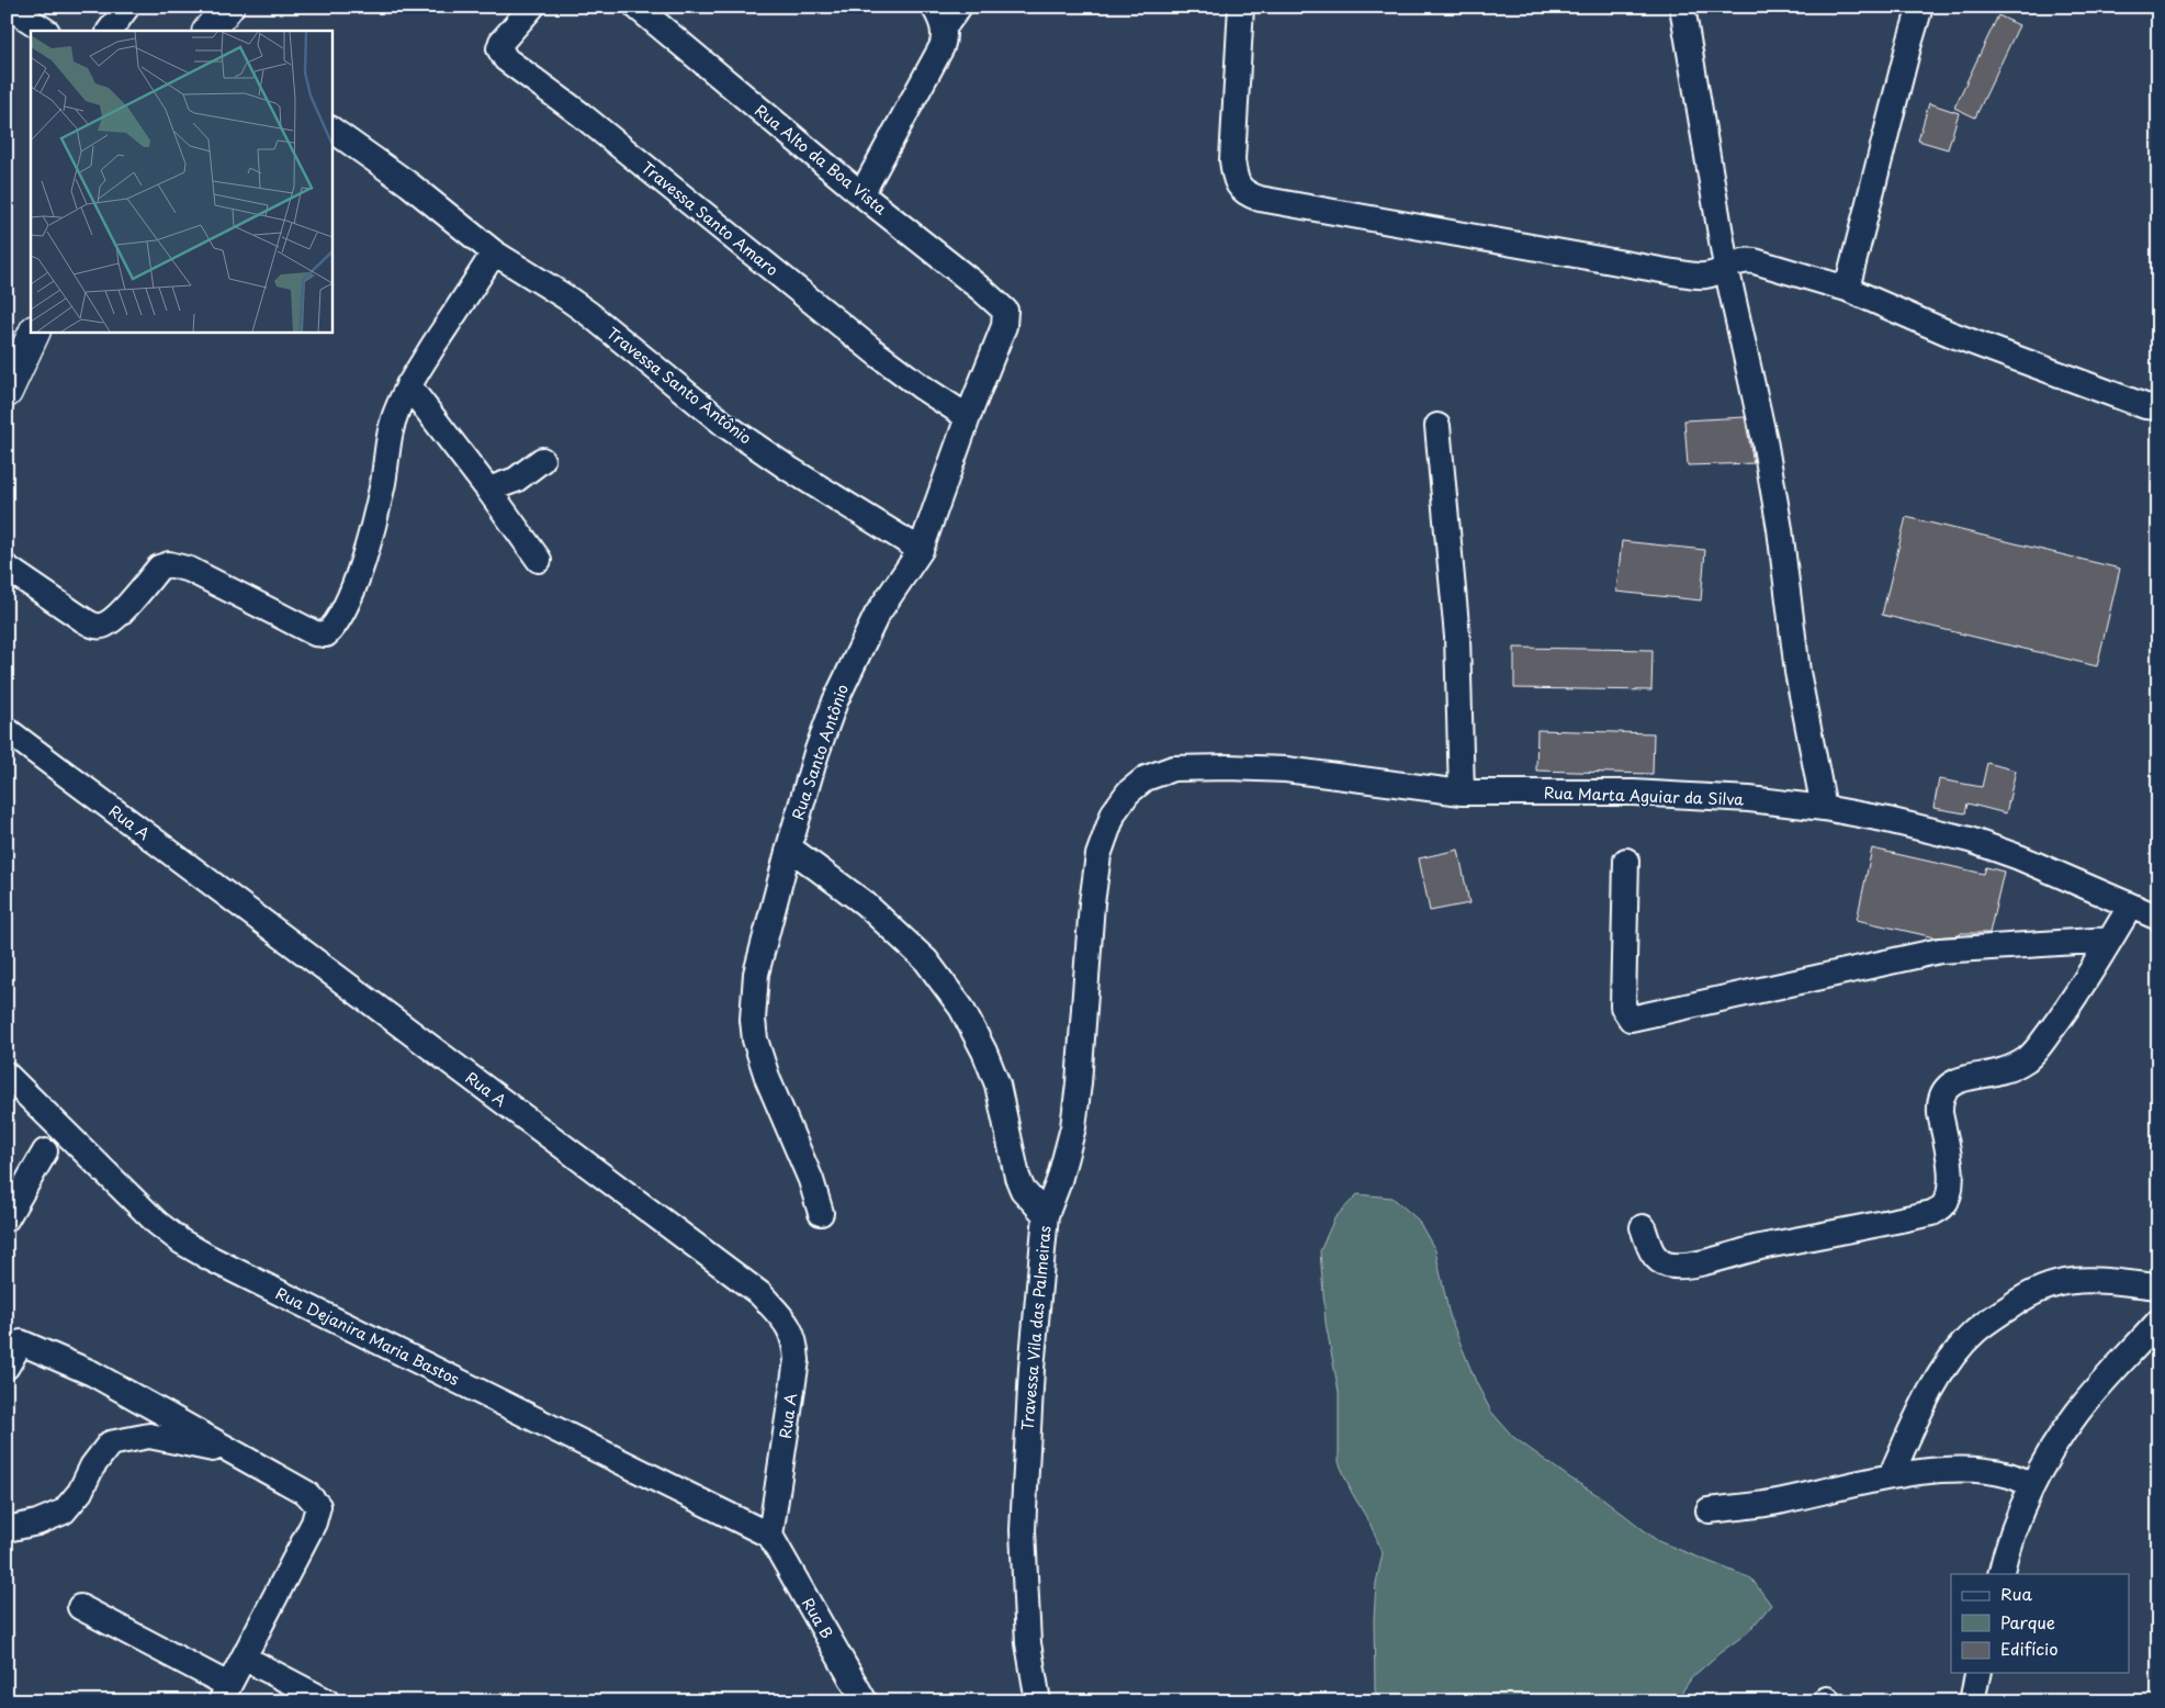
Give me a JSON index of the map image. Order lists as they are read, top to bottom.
{
  "streets": {
    "street": [
      "Rua Alto da Boa Vista",
      "Travessa Santo Amaro",
      "Travessa Santo Antônio",
      "Rua Santo Antônio",
      "Rua Marta Aguiar da Silva",
      "Rua A",
      "Travessa Vila das Palmeiras",
      "Rua Dejanira Maria Bastos",
      "Rua B"
    ]
  },
  "crossings": [
    ["Rua Alto da Boa Vista", "Rua Santo Antônio"],
    ["Travessa Santo Amaro", "Rua Santo Antônio"],
    ["Travessa Santo Antônio", "Rua Santo Antônio"],
    ["Rua Marta Aguiar da Silva", "Travessa Vila das Palmeiras"],
    ["Rua A", "Rua Dejanira Maria Bastos"],
    ["Rua A", "Rua B"],
    ["Rua Dejanira Maria Bastos", "Rua B"]
  ],
  "legend": ["Rua", "Parque", "Edifício"]
}
